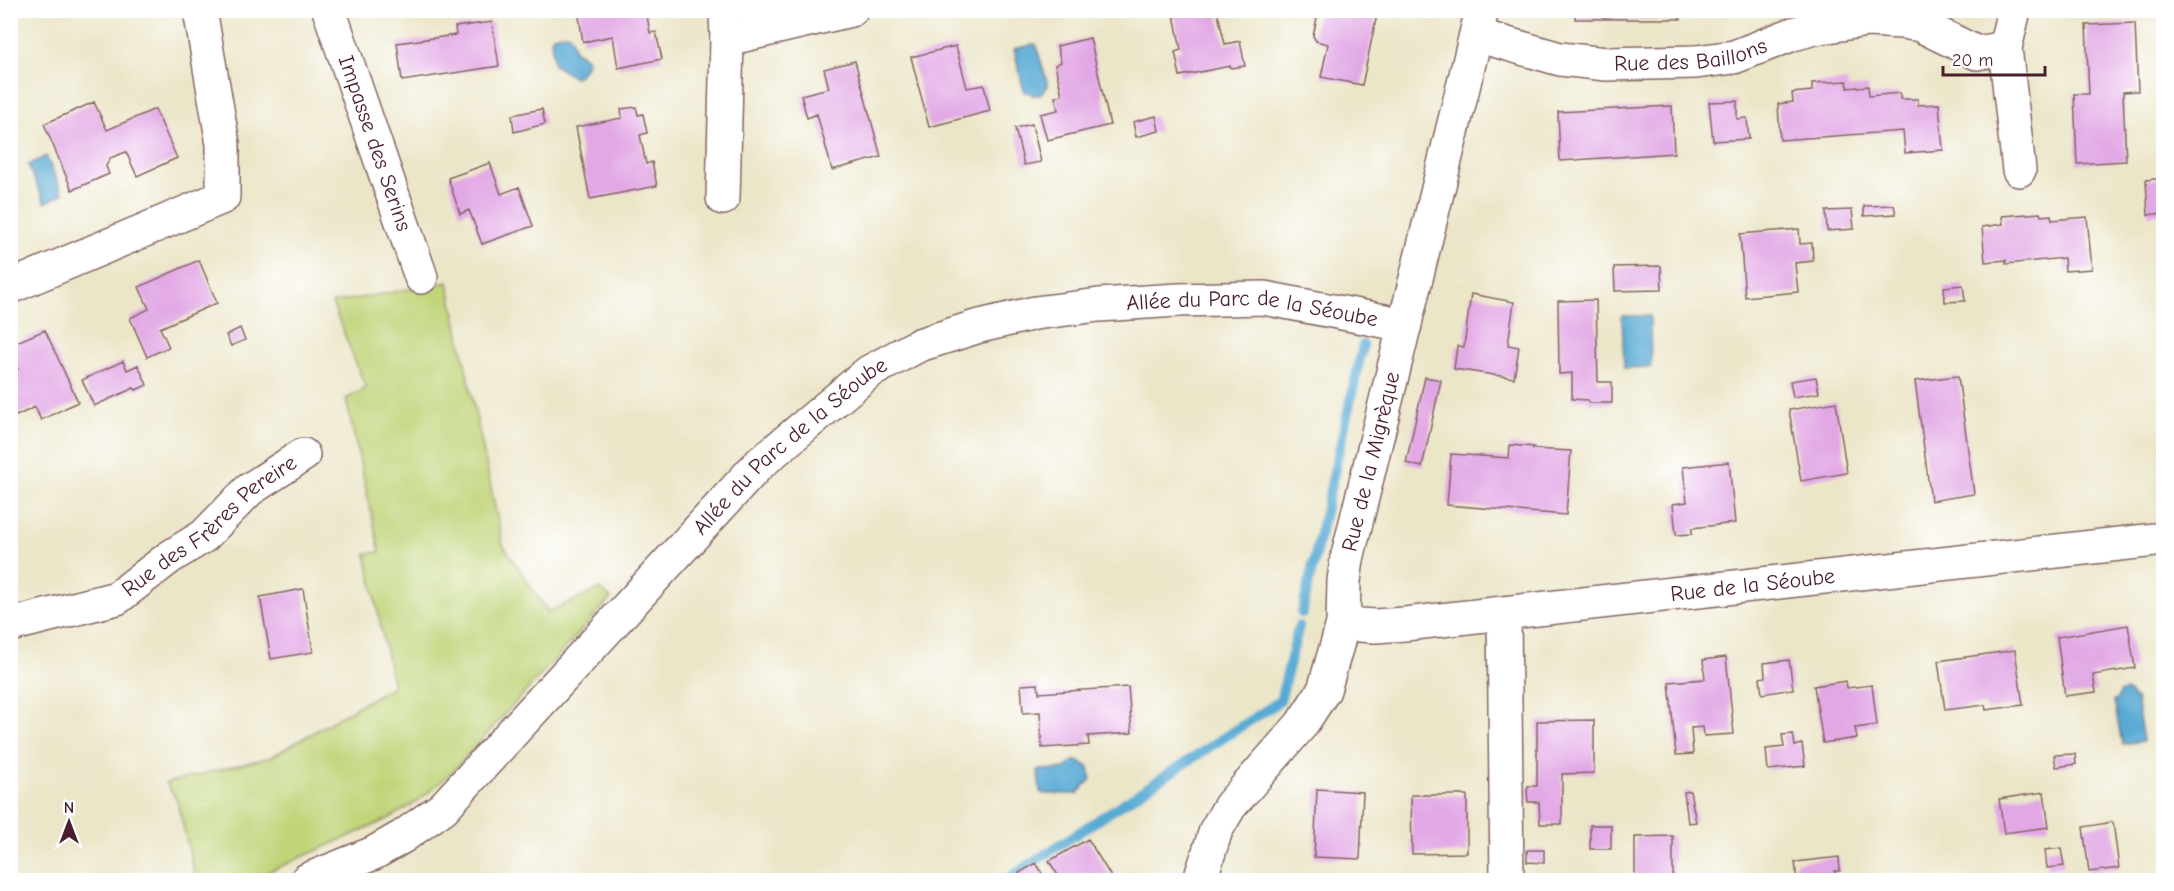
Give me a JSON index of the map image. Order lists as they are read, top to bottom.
{
  "streets": {
    "street": [
      "Rue des Baillons",
      "Impasse des Serins",
      "Allée du Parc de la Séoube",
      "Rue de la Migrèque",
      "Rue des Frères Pereire",
      "Rue de la Séoube"
    ]
  },
  "crossings": [
    ["Rue des Baillons", "Rue de la Migrèque"],
    ["Allée du Parc de la Séoube", "Rue de la Migrèque"],
    ["Rue de la Migrèque", "Rue de la Séoube"]
  ],
  "scale_bar": "20 m",
  "north": "top"
}
